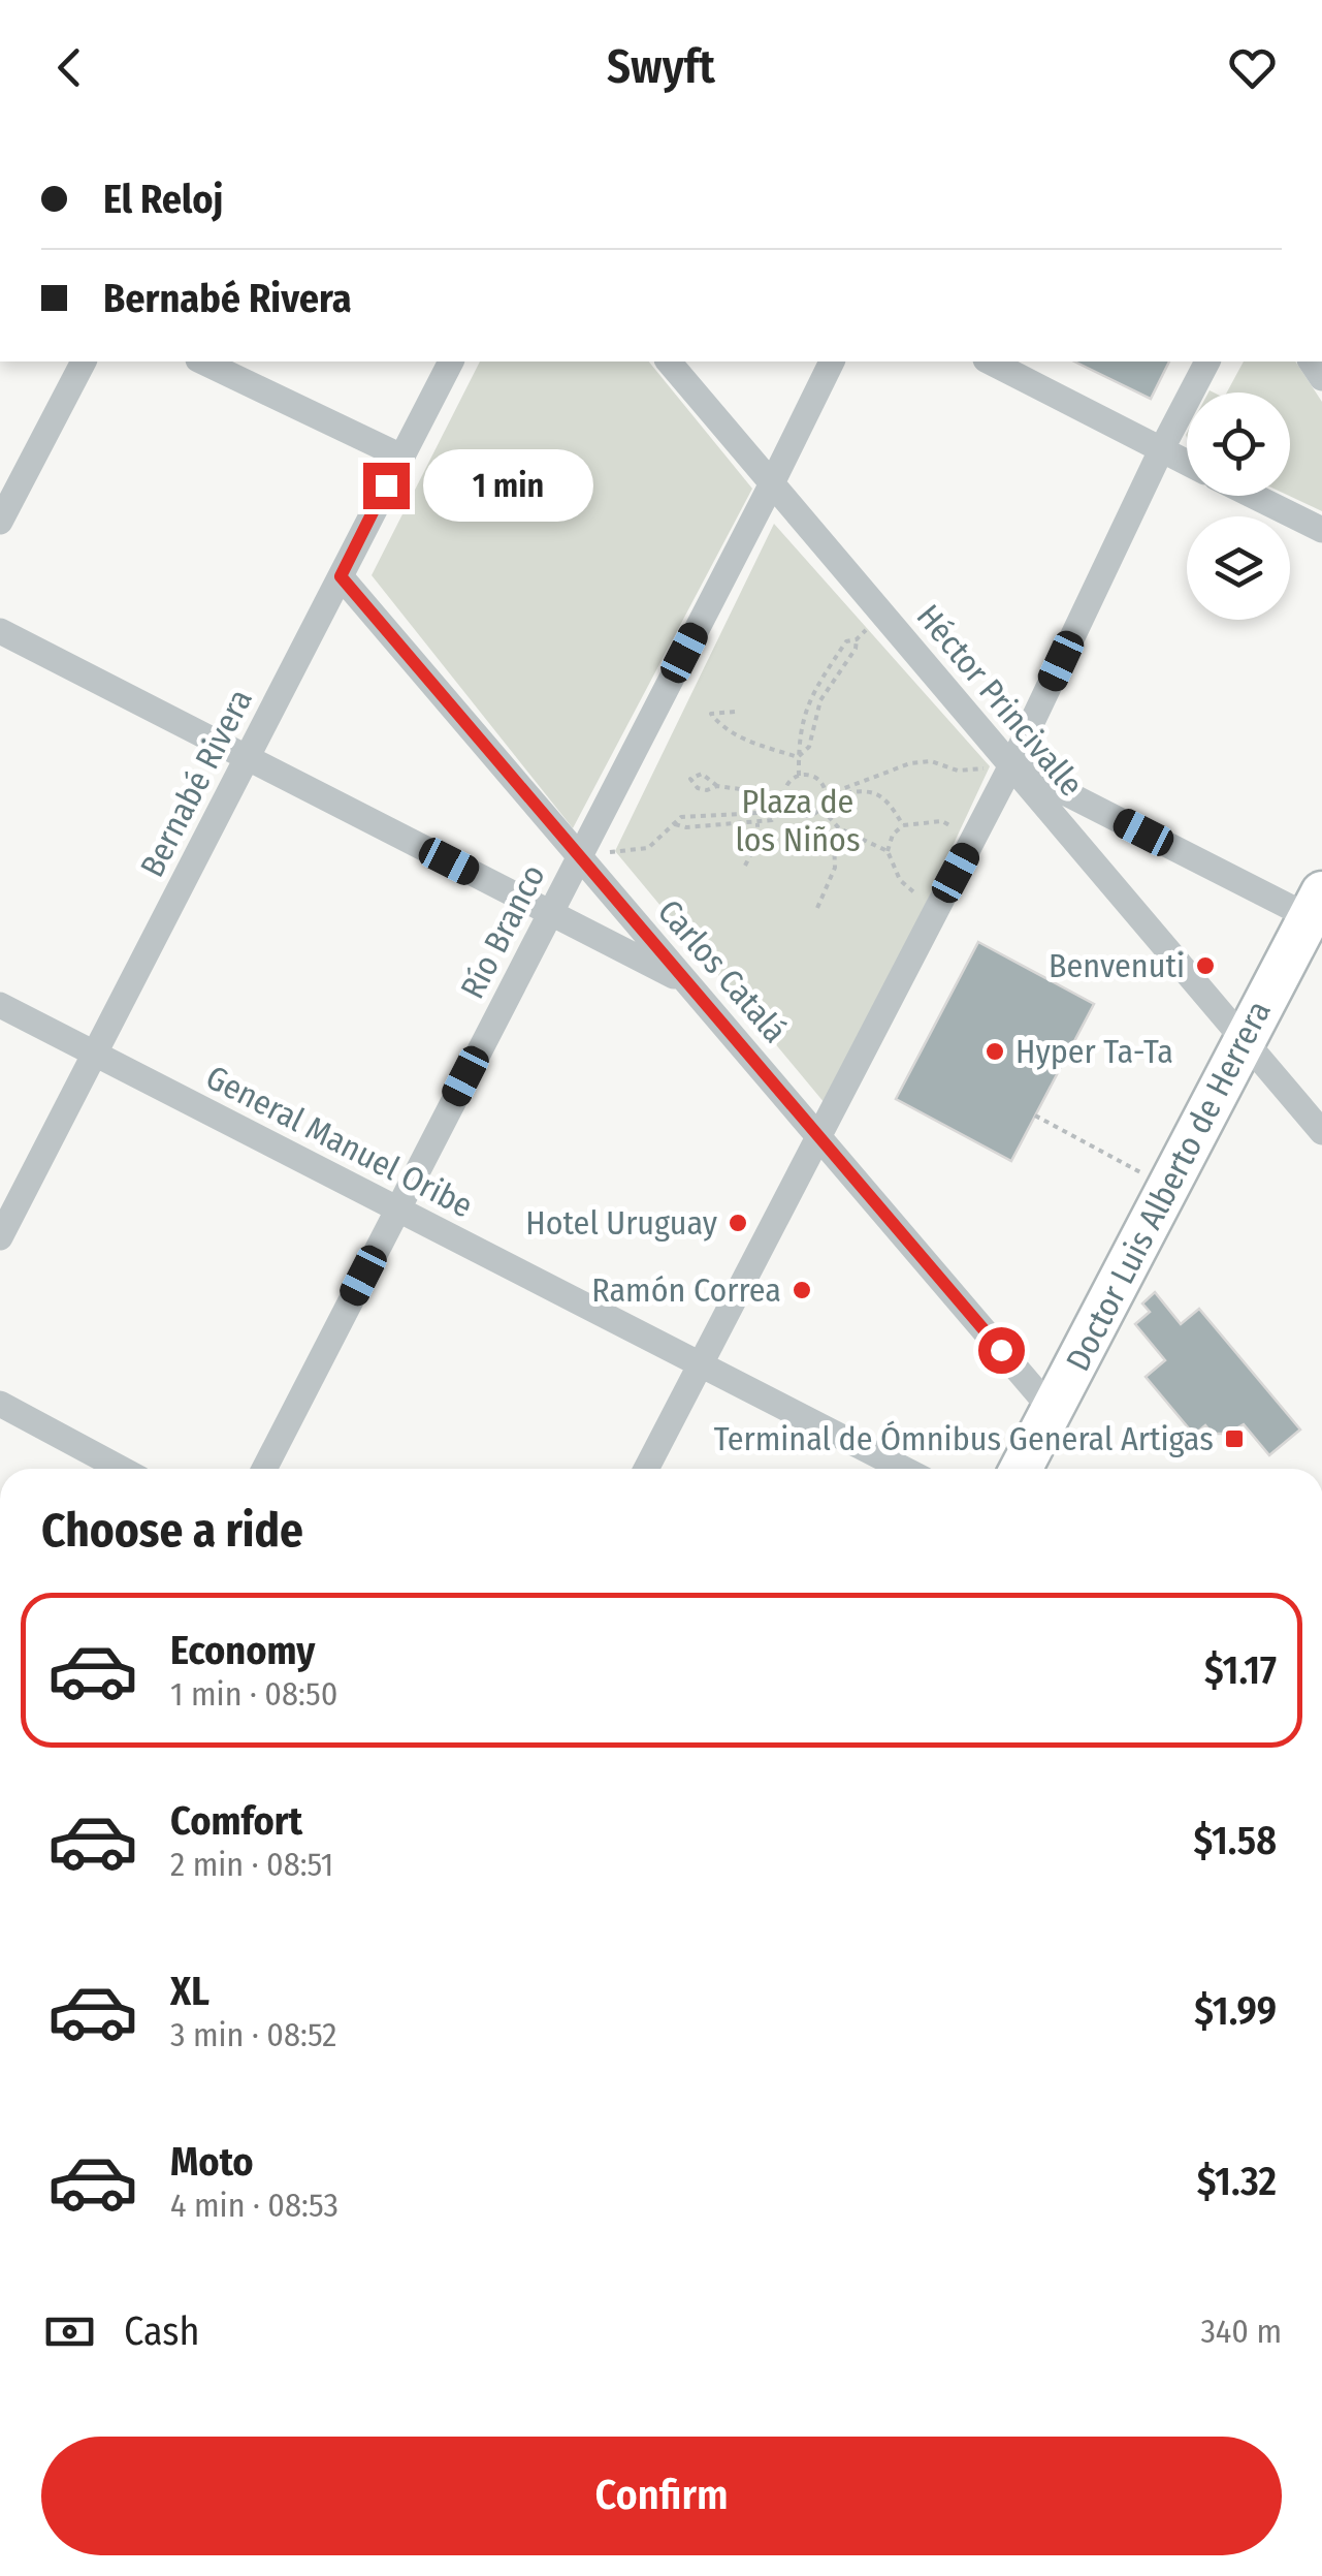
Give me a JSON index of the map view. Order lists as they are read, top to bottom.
{
  "streets": {
    "main road": ["Doctor Luis Alberto de Herrera"],
    "street": [
      "Héctor Princivalle",
      "Bernabé Rivera",
      "Río Branco",
      "Carlos Catalá",
      "General Manuel Oribe"
    ]
  },
  "crossings": [
    ["Héctor Princivalle", "Río Branco"],
    ["Héctor Princivalle", "Doctor Luis Alberto de Herrera"],
    ["Bernabé Rivera", "Carlos Catalá"],
    ["Bernabé Rivera", "General Manuel Oribe"],
    ["Río Branco", "Carlos Catalá"],
    ["Río Branco", "General Manuel Oribe"],
    ["Carlos Catalá", "Doctor Luis Alberto de Herrera"]
  ],
  "parks": ["Plaza de los Niños"],
  "places": {
    "other": [
      "Benvenuti",
      "Hyper Ta-Ta",
      "Hotel Uruguay",
      "Ramón Correa"
    ],
    "transit": ["Terminal de Ómnibus General Artigas"]
  },
  "page": {
    "header": "Swyft",
    "banner": ["El Reloj", "Bernabé Rivera"],
    "bubble": "1 min",
    "heading": "Choose a ride",
    "list": [
      {
        "name": "Economy",
        "note": "1 min · 08:50",
        "value": "$1.17"
      },
      {
        "name": "Comfort",
        "note": "2 min · 08:51",
        "value": "$1.58"
      },
      {
        "name": "XL",
        "note": "3 min · 08:52",
        "value": "$1.99"
      },
      {
        "name": "Moto",
        "note": "4 min · 08:53",
        "value": "$1.32"
      }
    ],
    "pay": ["Cash", "340 m"],
    "buttons": "Confirm"
  }
}
